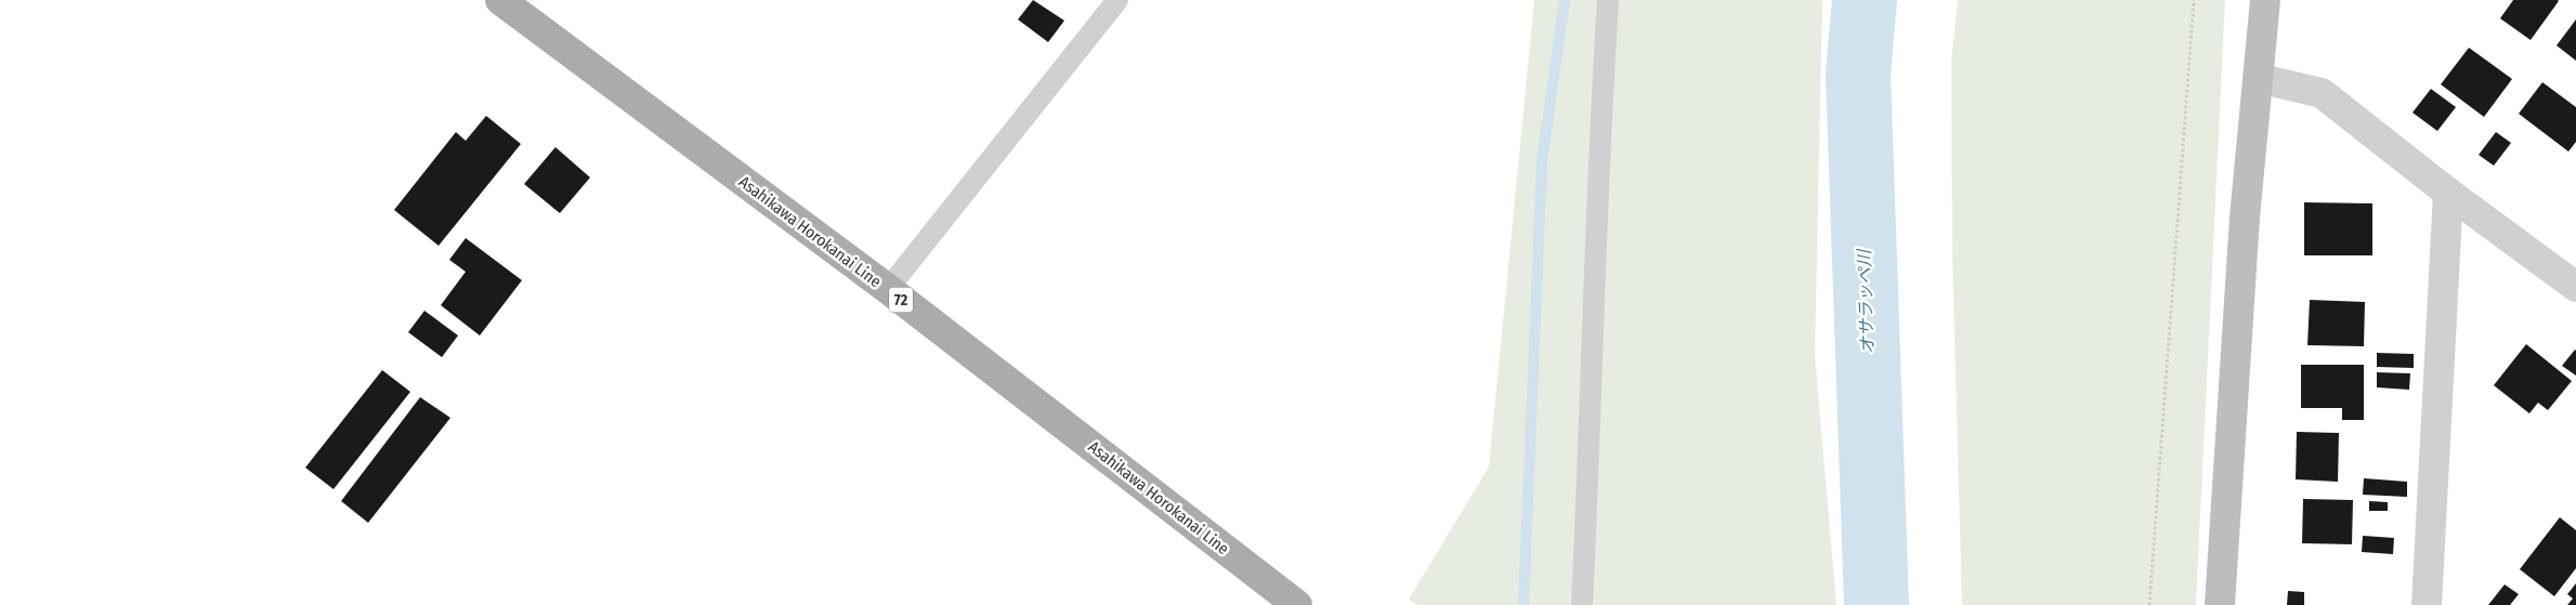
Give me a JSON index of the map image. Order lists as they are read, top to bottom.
{
  "streets": {
    "main road": ["Asahikawa Horokanai Line", "72"]
  },
  "water": ["オサラッペ川"]
}
